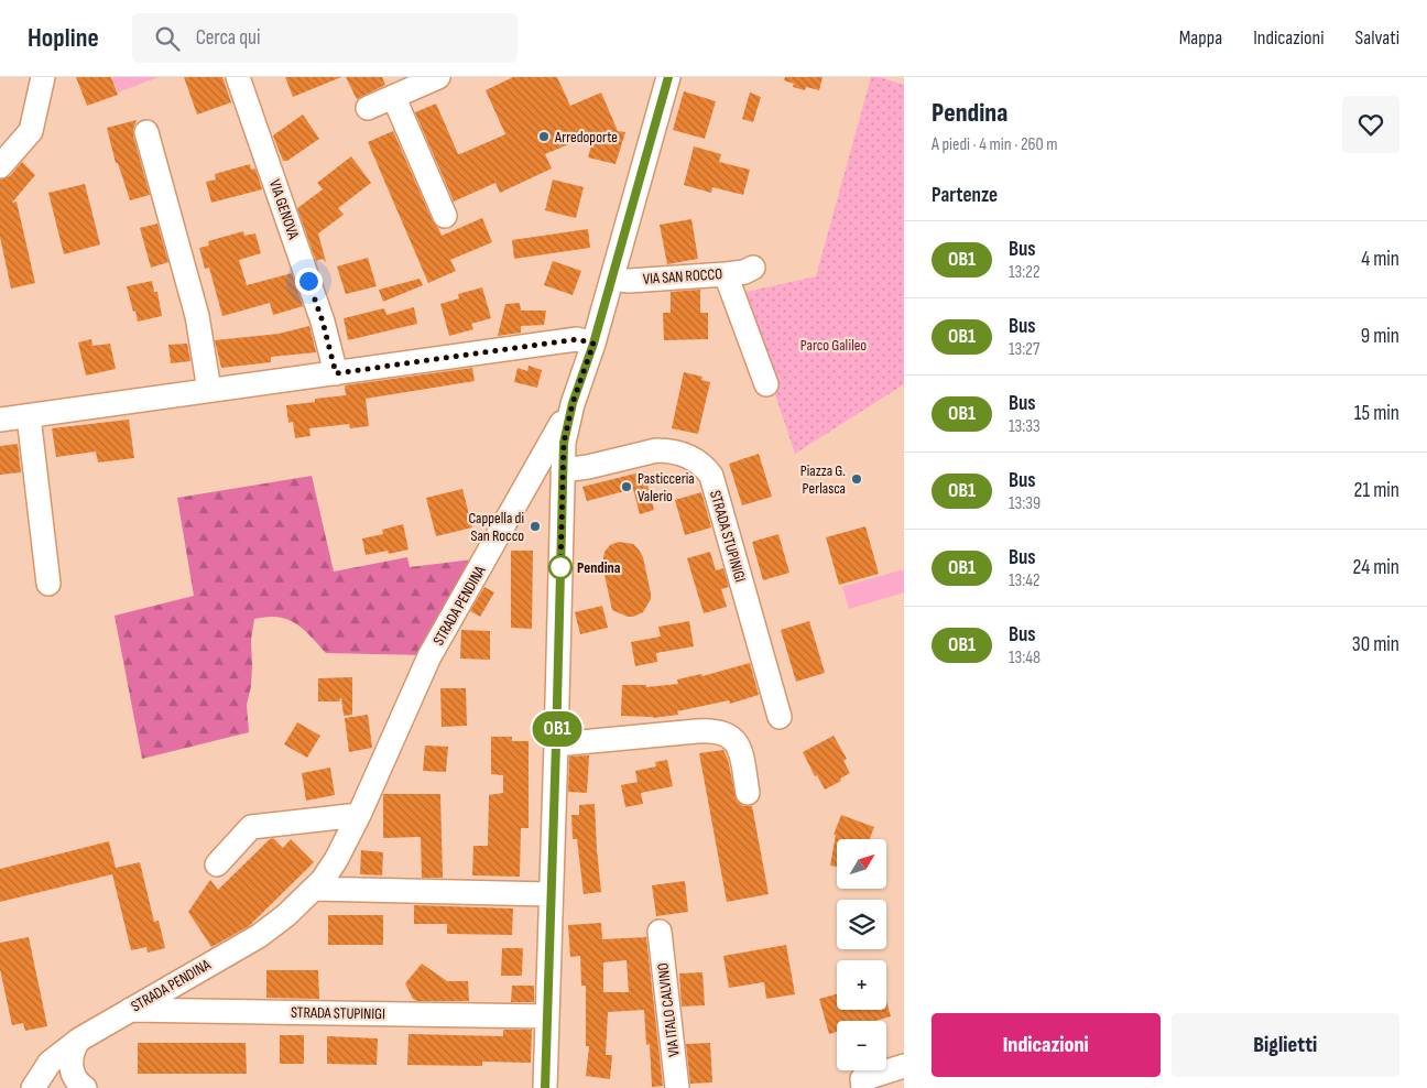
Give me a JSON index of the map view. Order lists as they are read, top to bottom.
{
  "streets": {
    "street": [
      "VIA GENOVA",
      "VIA SAN ROCCO",
      "STRADA STUPINIGI",
      "STRADA PENDINA",
      "VIA ITALO CALVINO"
    ]
  },
  "crossings": [
    ["STRADA STUPINIGI", "STRADA PENDINA"]
  ],
  "parks": ["Parco Galileo"],
  "places": [
    "Arredoporte",
    "Piazza G. Perlasca",
    "Pasticceria Valerio",
    "Cappella di San Rocco",
    "Pendina"
  ],
  "lines": ["bus line OB1"],
  "north": "top right",
  "page": {
    "header": "Hopline",
    "search": "Cerca qui",
    "nav": ["Mappa", "Indicazioni", "Salvati"],
    "on_map": "OB1",
    "heading": [
      ["Pendina", "A piedi · 4 min · 260 m"],
      "Partenze"
    ],
    "list": [
      {
        "mark": "OB1",
        "name": "Bus",
        "note": "13:22",
        "value": "4 min"
      },
      {
        "mark": "OB1",
        "name": "Bus",
        "note": "13:27",
        "value": "9 min"
      },
      {
        "mark": "OB1",
        "name": "Bus",
        "note": "13:33",
        "value": "15 min"
      },
      {
        "mark": "OB1",
        "name": "Bus",
        "note": "13:39",
        "value": "21 min"
      },
      {
        "mark": "OB1",
        "name": "Bus",
        "note": "13:42",
        "value": "24 min"
      },
      {
        "mark": "OB1",
        "name": "Bus",
        "note": "13:48",
        "value": "30 min"
      }
    ],
    "map_buttons": ["+", "−"],
    "buttons": ["Indicazioni", "Biglietti"]
  }
}
